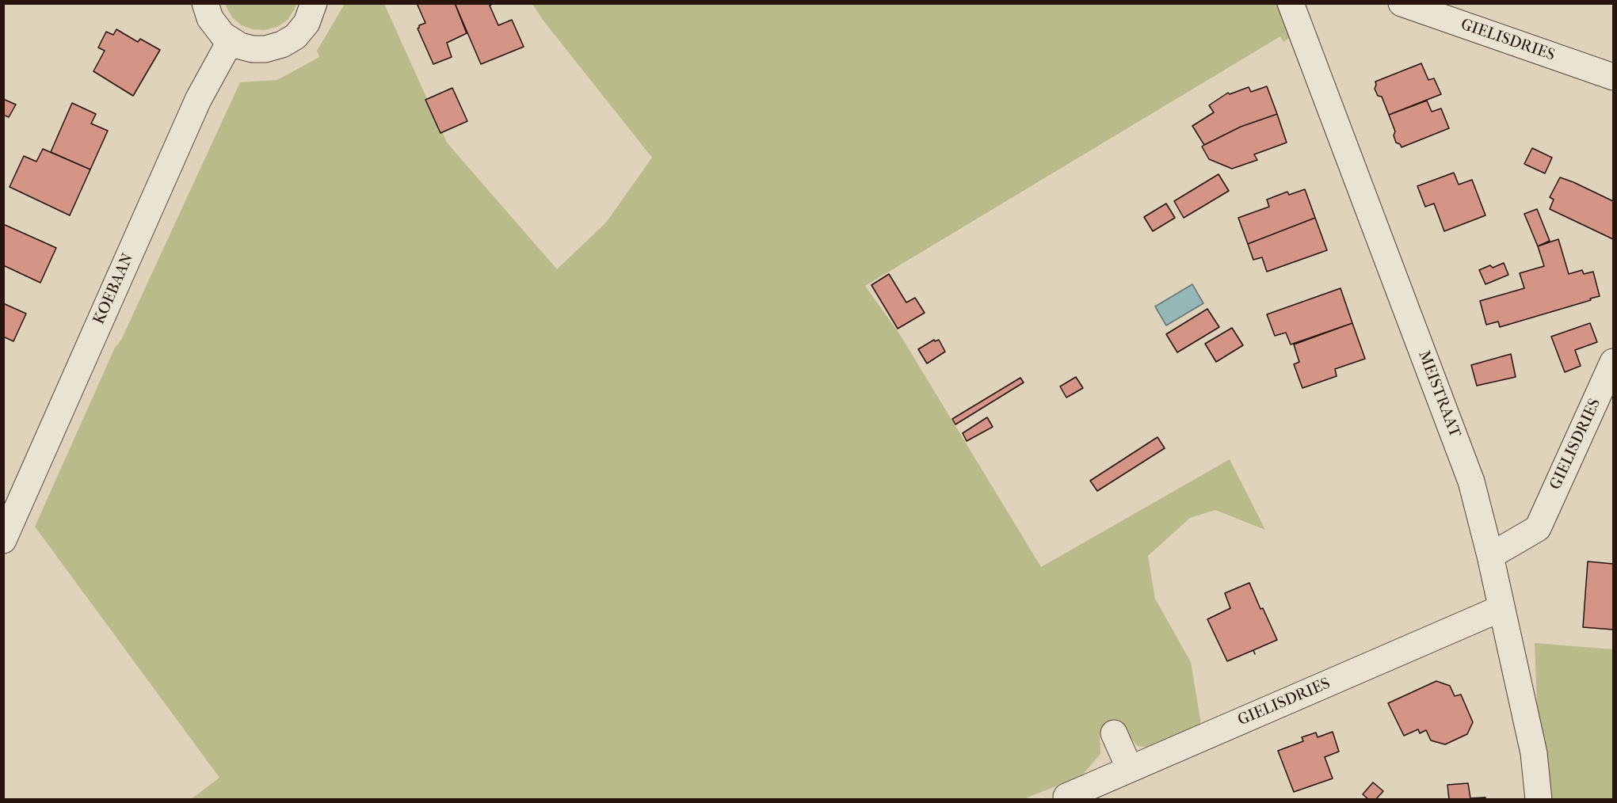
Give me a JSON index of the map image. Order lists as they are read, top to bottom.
{
  "streets": {
    "street": ["GIELISDRIES", "KOEBAAN", "MEISTRAAT"]
  },
  "crossings": [
    ["GIELISDRIES", "MEISTRAAT"]
  ]
}
